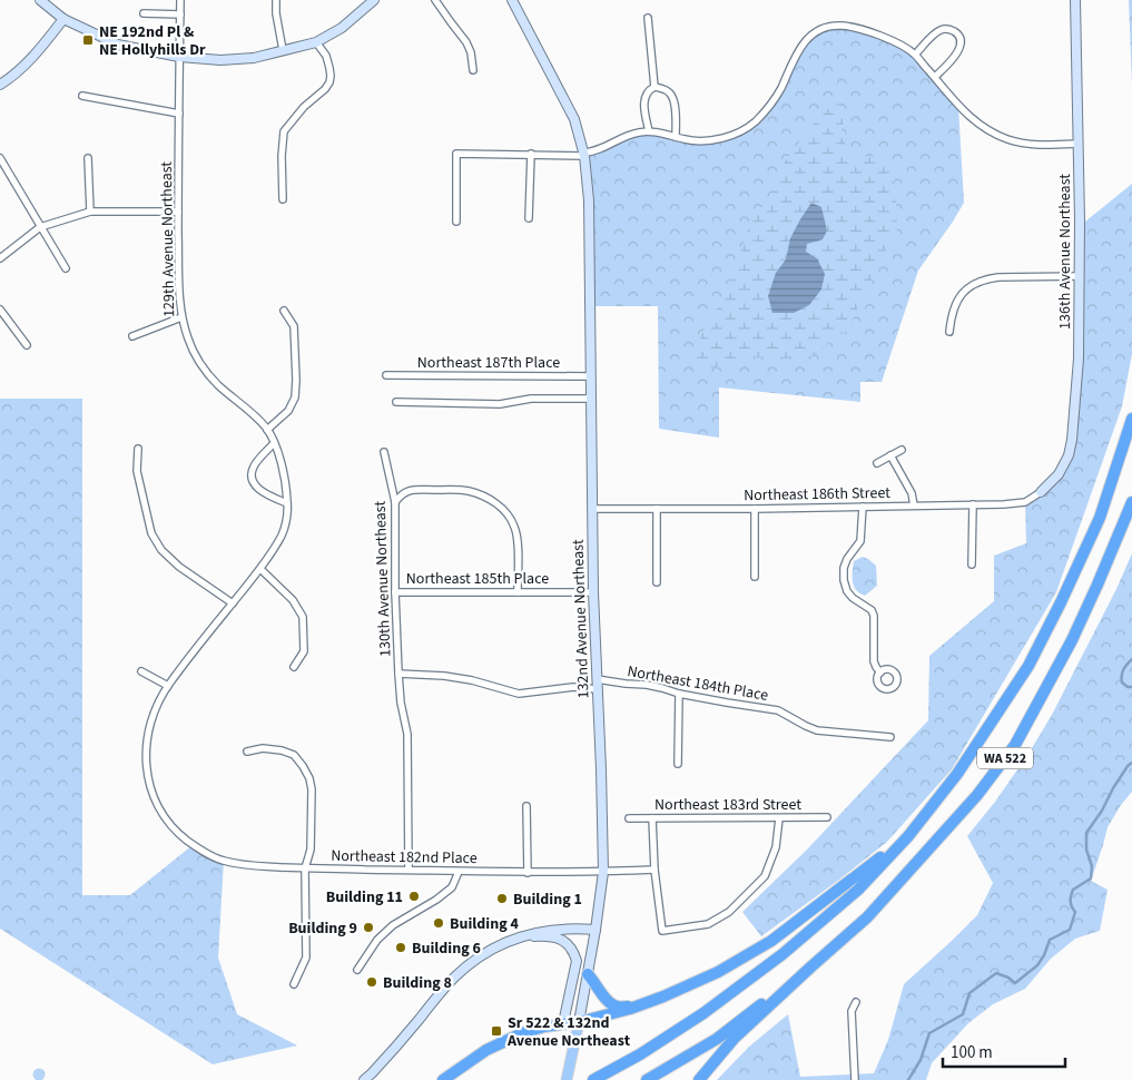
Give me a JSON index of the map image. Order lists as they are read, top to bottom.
{
  "streets": {
    "highway": ["WA 522"],
    "main road": ["132nd Avenue Northeast"],
    "street": [
      "129th Avenue Northeast",
      "136th Avenue Northeast",
      "Northeast 187th Place",
      "Northeast 186th Street",
      "Northeast 185th Place",
      "130th Avenue Northeast",
      "Northeast 184th Place",
      "Northeast 183rd Street",
      "Northeast 182nd Place"
    ]
  },
  "crossings": [
    ["129th Avenue Northeast", "Northeast 182nd Place"],
    ["136th Avenue Northeast", "Northeast 186th Street"],
    ["Northeast 187th Place", "132nd Avenue Northeast"],
    ["Northeast 186th Street", "132nd Avenue Northeast"],
    ["Northeast 185th Place", "130th Avenue Northeast"],
    ["Northeast 185th Place", "132nd Avenue Northeast"],
    ["130th Avenue Northeast", "Northeast 184th Place"],
    ["130th Avenue Northeast", "Northeast 182nd Place"],
    ["132nd Avenue Northeast", "Northeast 184th Place"],
    ["132nd Avenue Northeast", "Northeast 182nd Place"]
  ],
  "places": {
    "transit": ["NE 192nd Pl & NE Hollyhills Dr", "Sr 522 & 132nd Avenue Northeast"],
    "other": [
      "Building 11",
      "Building 1",
      "Building 4",
      "Building 9",
      "Building 6",
      "Building 8"
    ]
  },
  "scale_bar": "100 m"
}
